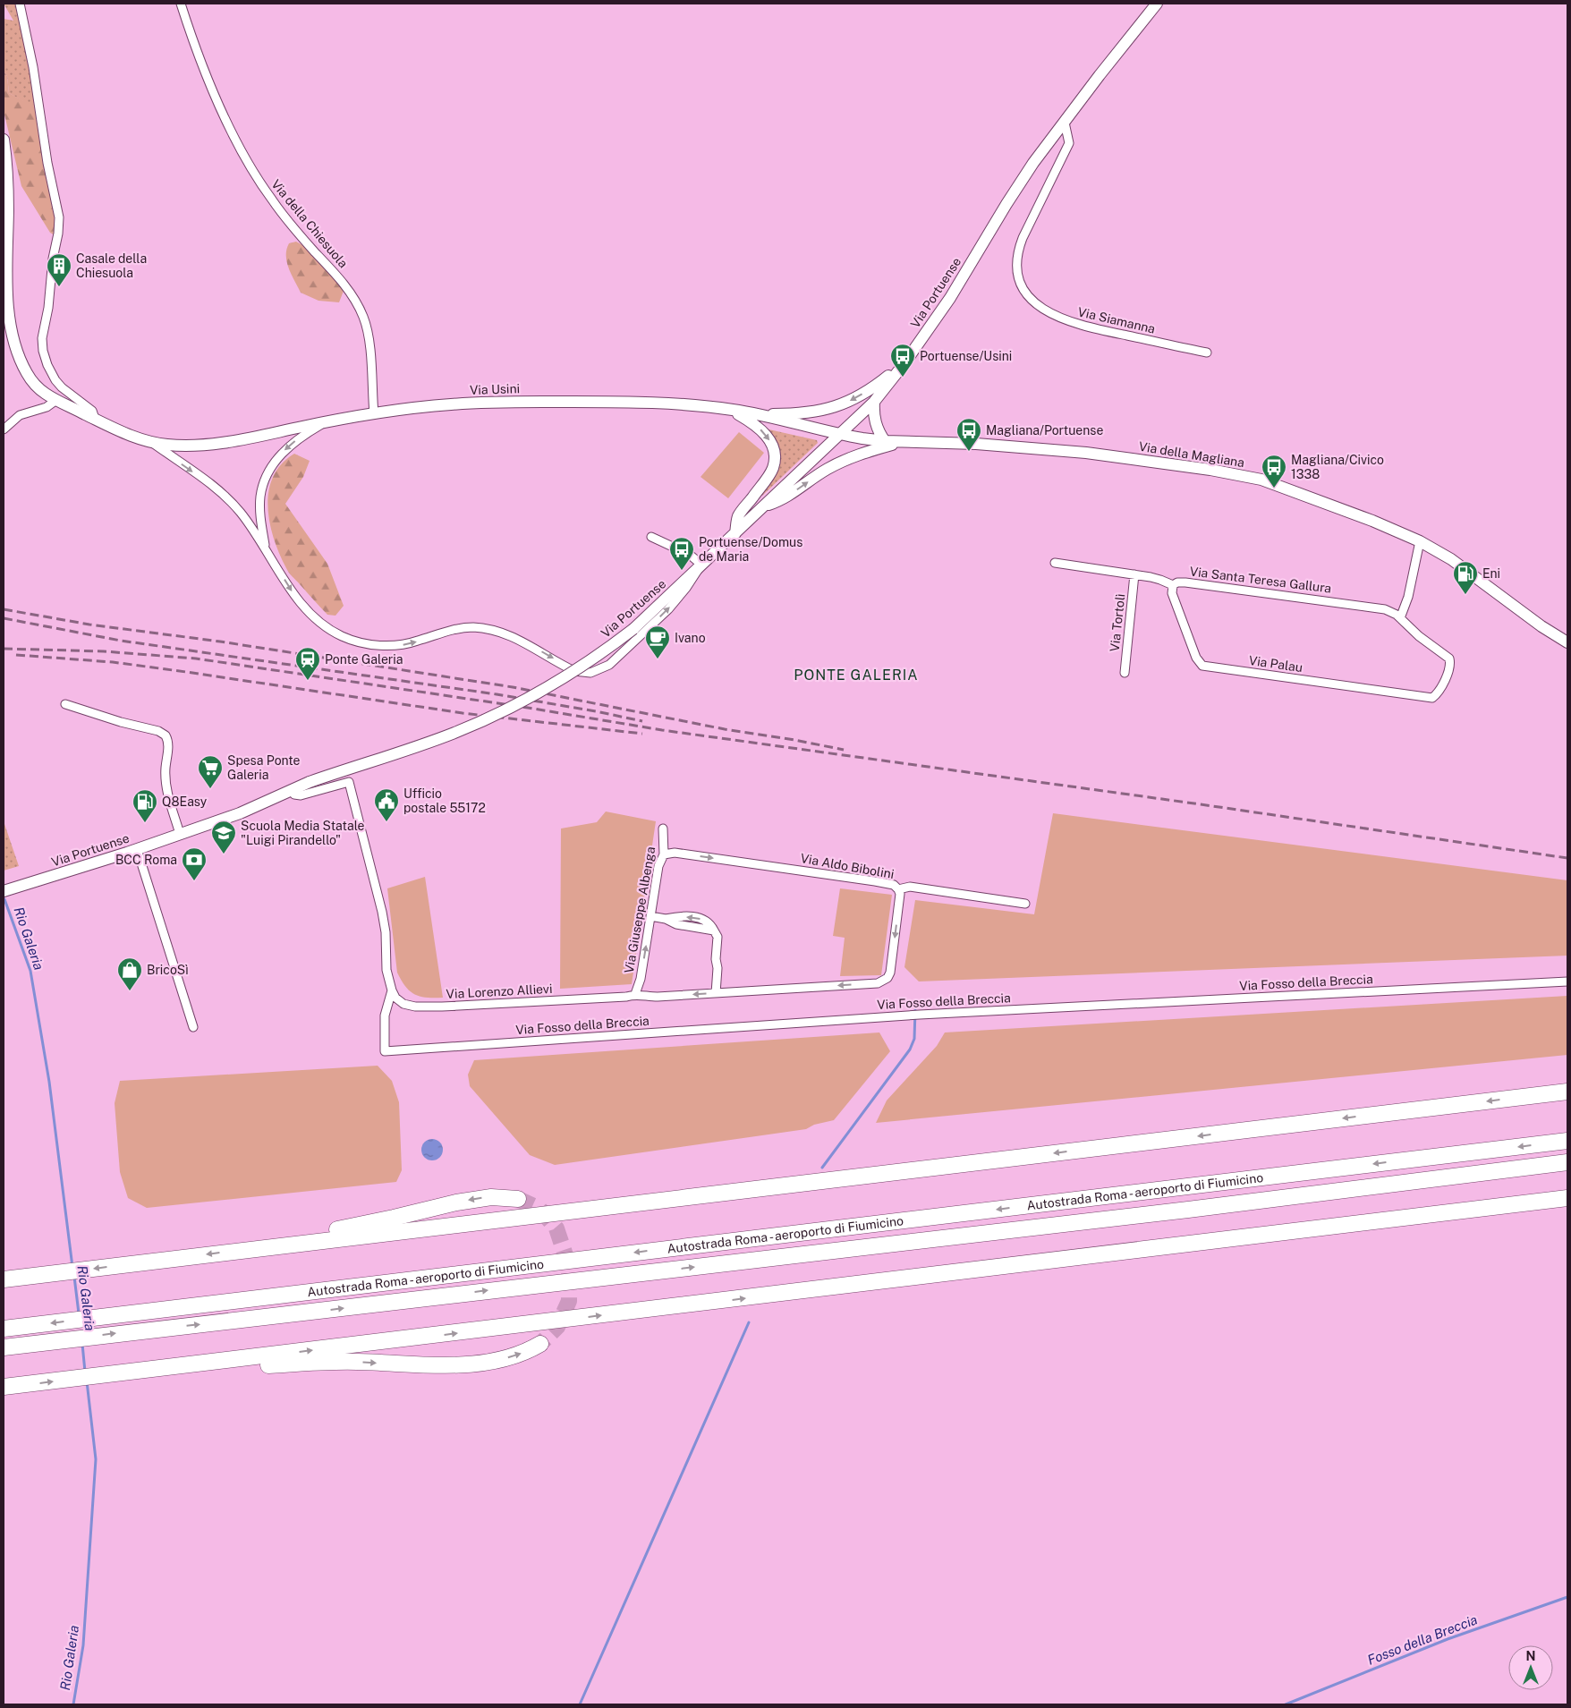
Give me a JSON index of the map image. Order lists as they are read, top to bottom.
{
  "streets": {
    "highway": ["Autostrada Roma - aeroporto di Fiumicino"],
    "main road": ["Via Portuense", "Via Usini", "Via della Magliana"],
    "street": [
      "Via della Chiesuola",
      "Via Siamanna",
      "Via Santa Teresa Gallura",
      "Via Tortolì",
      "Via Palau",
      "Via Aldo Bibolini",
      "Via Giuseppe Albenga",
      "Via Fosso della Breccia",
      "Via Lorenzo Allievi"
    ]
  },
  "crossings": [
    ["Via della Chiesuola", "Via Usini"],
    ["Via Portuense", "Via Siamanna"],
    ["Via Portuense", "Via Usini"],
    ["Via Usini", "Via della Magliana"],
    ["Via Santa Teresa Gallura", "Via Tortolì"],
    ["Via Santa Teresa Gallura", "Via Palau"],
    ["Via Aldo Bibolini", "Via Giuseppe Albenga"],
    ["Via Aldo Bibolini", "Via Lorenzo Allievi"],
    ["Via Giuseppe Albenga", "Via Lorenzo Allievi"],
    ["Via Fosso della Breccia", "Via Lorenzo Allievi"]
  ],
  "one_way": ["Via Aldo Bibolini", "Via Giuseppe Albenga", "Via Lorenzo Allievi"],
  "districts": ["PONTE GALERIA"],
  "water": ["Rio Galeria", "Fosso della Breccia"],
  "places": {
    "building": ["Casale della Chiesuola"],
    "bus stop": [
      "Portuense/Usini",
      "Magliana/Portuense",
      "Magliana/Civico 1338",
      "Portuense/Domus de Maria"
    ],
    "fuel station": ["Eni", "Q8Easy"],
    "cafe": ["Ivano"],
    "station": ["Ponte Galeria"],
    "supermarket": ["Spesa Ponte Galeria"],
    "public building": ["Ufficio postale 55172"],
    "school or university": ["Scuola Media Statale \"Luigi Pirandello\""],
    "bank": ["BCC Roma"],
    "shop": ["BricoSì"]
  },
  "north": "top"
}
